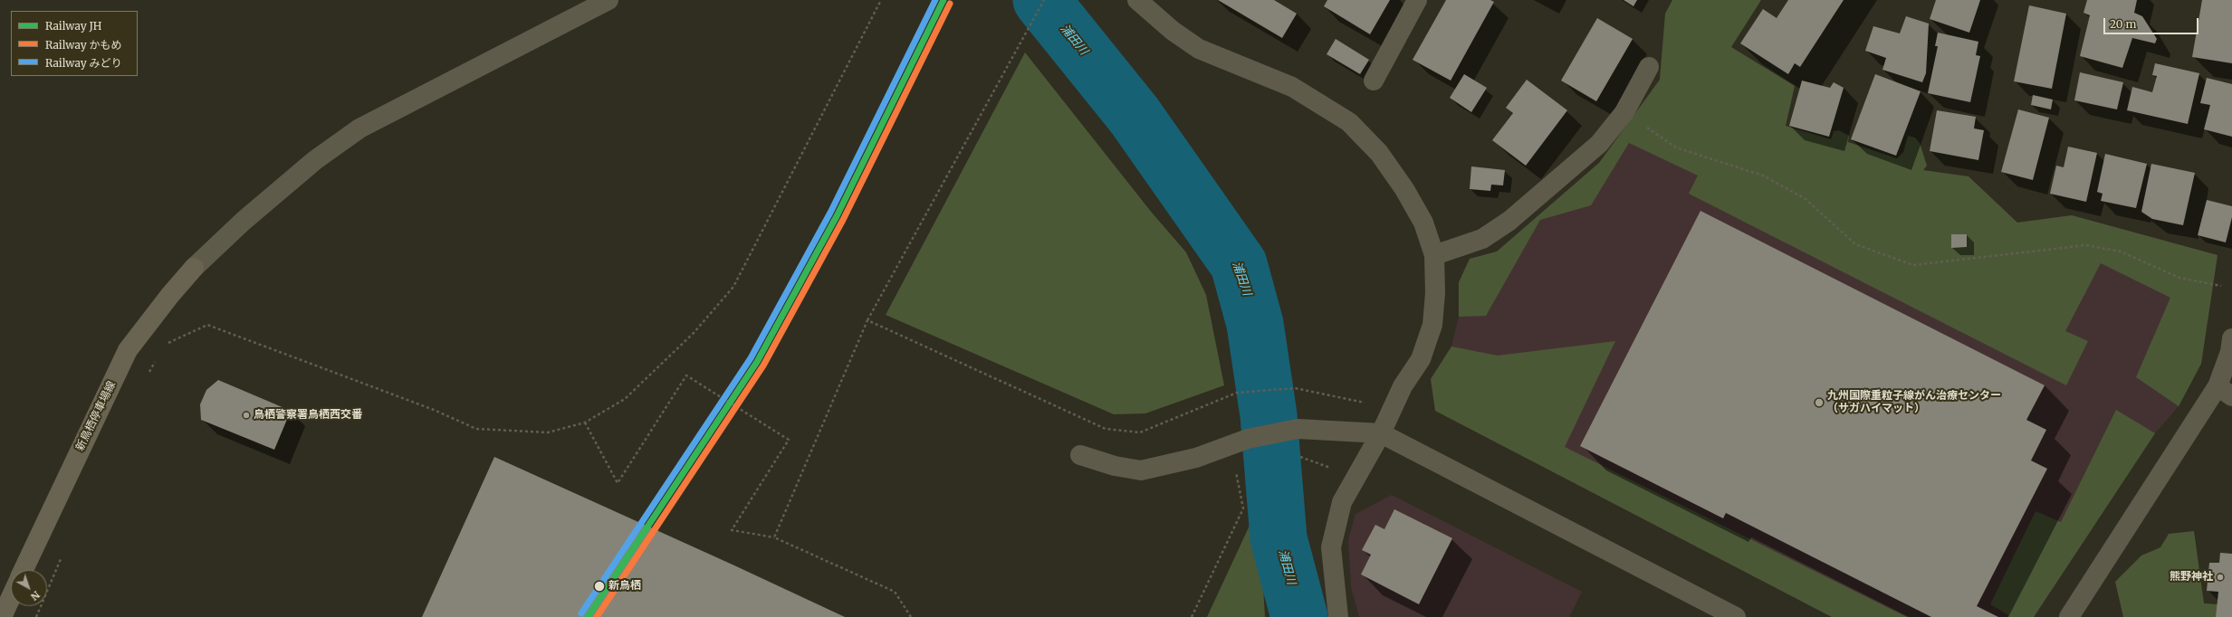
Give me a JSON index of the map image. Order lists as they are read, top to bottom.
{
  "streets": {
    "main road": ["新鳥栖停車場線"]
  },
  "water": ["浦田川"],
  "places": [
    "九州国際重粒子線がん治療センター （サガハイマット）",
    "鳥栖警察署鳥栖西交番",
    "熊野神社",
    "新鳥栖"
  ],
  "lines": ["rail line JH", "rail line みどり", "rail line かもめ"],
  "legend": ["Railway JH", "Railway かもめ", "Railway みどり"],
  "scale_bar": "20 m",
  "north": "bottom right"
}
